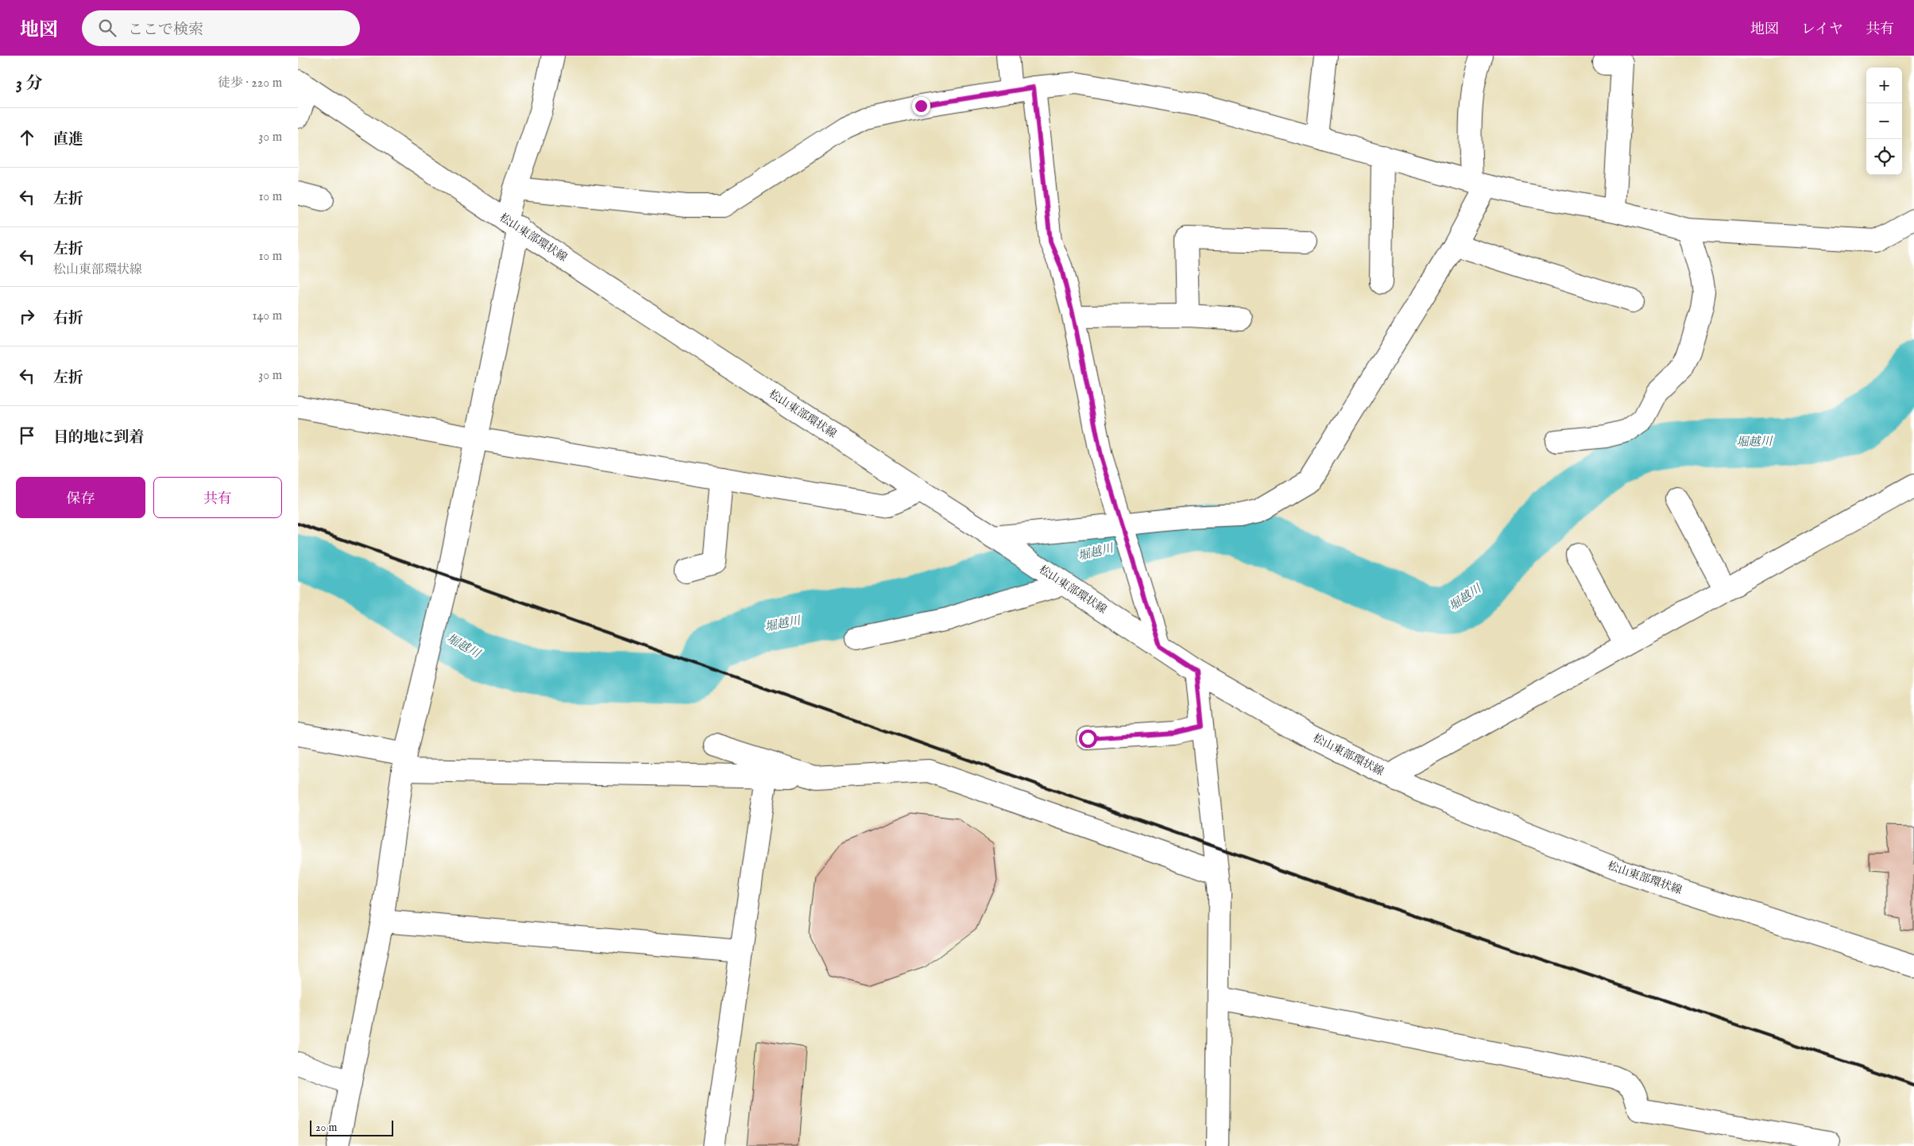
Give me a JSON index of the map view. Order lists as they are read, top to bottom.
{
  "streets": {
    "street": ["松山東部環状線"]
  },
  "water": ["堀越川"],
  "scale_bar": "20 m",
  "page": {
    "header": "地図",
    "search": "ここで検索",
    "nav": ["地図", "レイヤ", "共有"],
    "heading": ["3 分", "徒歩 · 220 m"],
    "map_buttons": ["+", "−"],
    "list": [
      ["直進", "30 m"],
      ["左折", "10 m"],
      ["左折", "松山東部環状線", "10 m"],
      ["右折", "140 m"],
      ["左折", "30 m"],
      "目的地に到着"
    ],
    "buttons": ["保存", "共有"],
    "scale": "20 m"
  }
}
